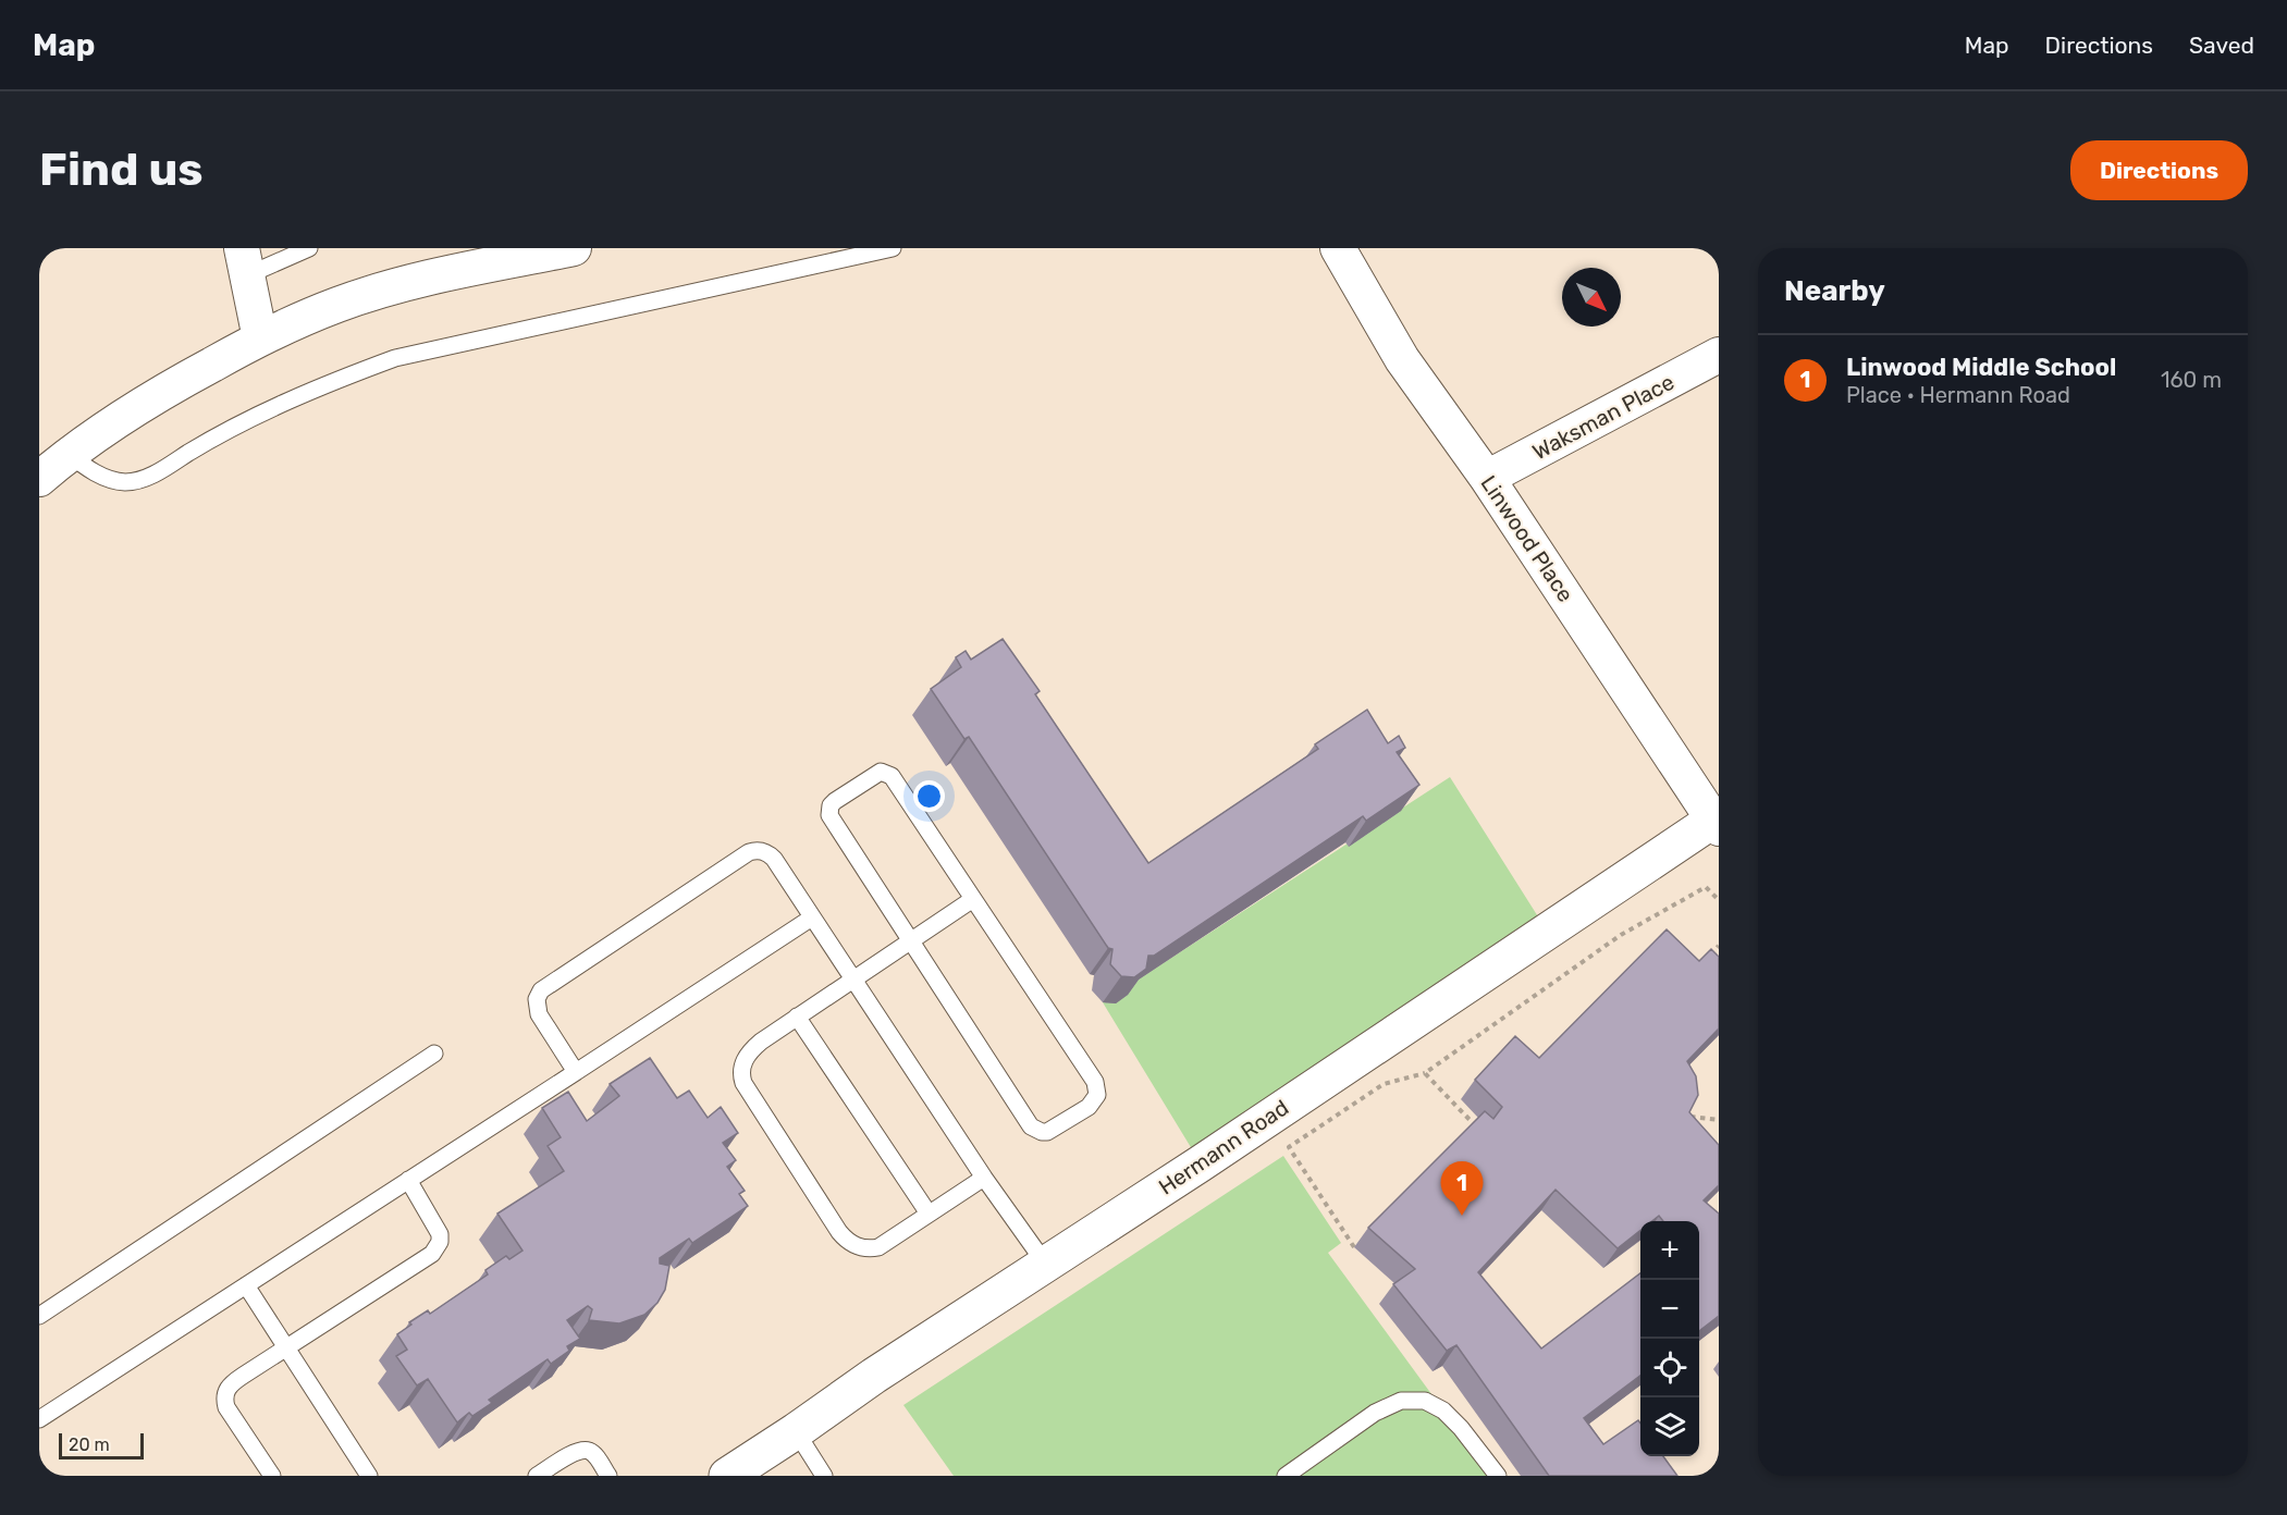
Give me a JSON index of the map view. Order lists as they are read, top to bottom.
{
  "streets": {
    "street": ["Waksman Place", "Linwood Place", "Hermann Road"]
  },
  "crossings": [
    ["Waksman Place", "Linwood Place"],
    ["Linwood Place", "Hermann Road"]
  ],
  "scale_bar": "20 m",
  "north": "bottom right",
  "page": {
    "header": "Map",
    "nav": ["Map", "Directions", "Saved"],
    "buttons": "Directions",
    "title": "Find us",
    "heading": "Nearby",
    "list": [
      {
        "mark": "1",
        "name": "Linwood Middle School",
        "note": "Place · Hermann Road",
        "value": "160 m"
      }
    ],
    "pins": "1",
    "map_buttons": ["+", "−"],
    "scale": "20 m"
  }
}
